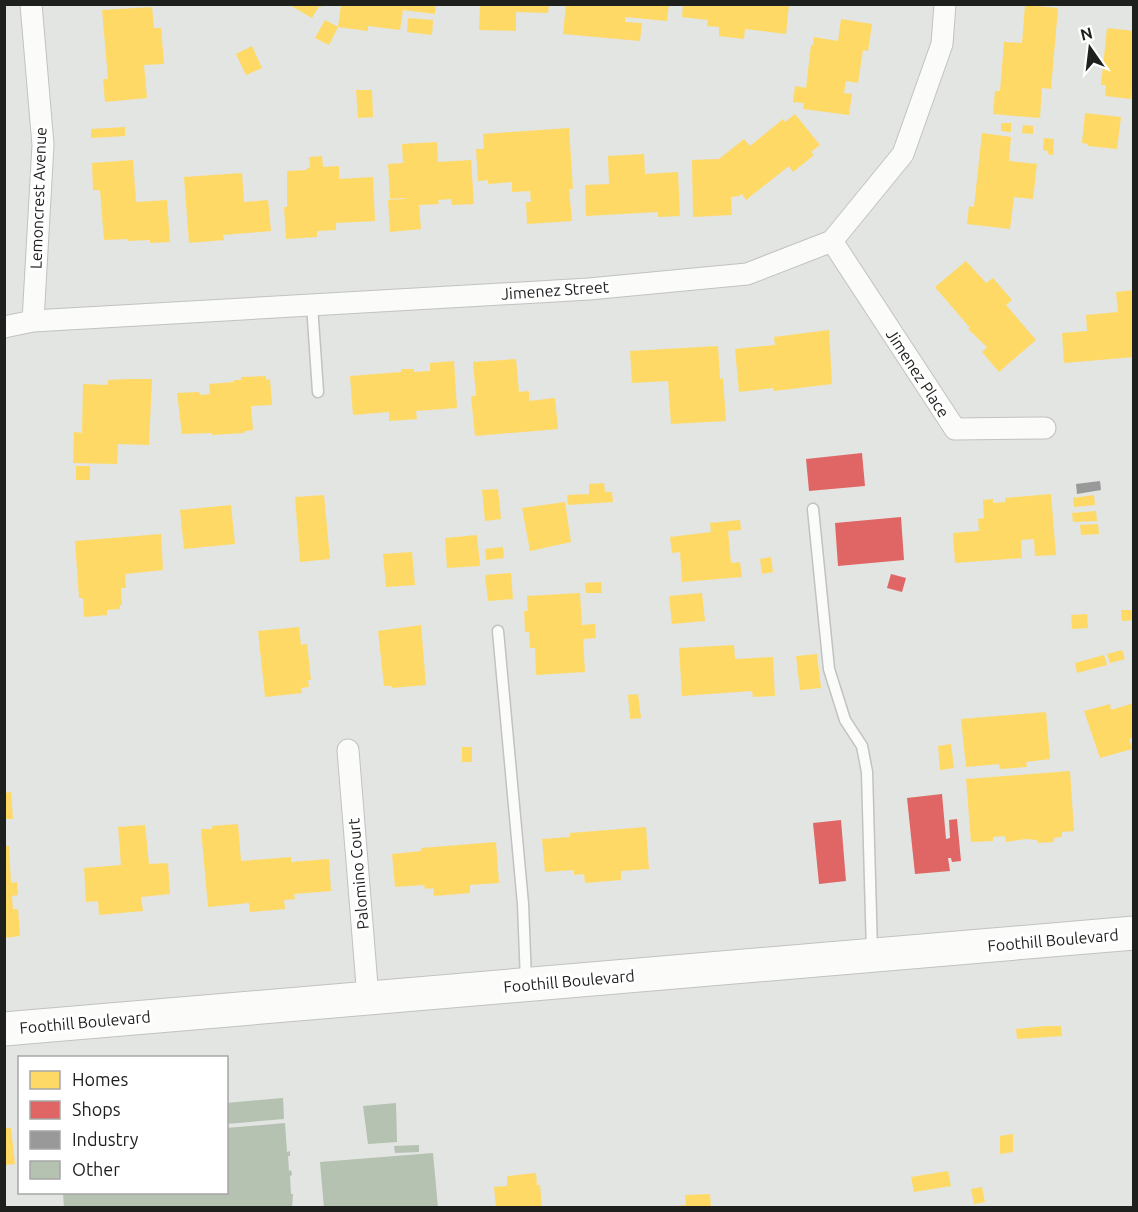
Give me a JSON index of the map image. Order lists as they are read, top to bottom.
{
  "streets": {
    "main road": ["Foothill Boulevard"],
    "street": [
      "Lemoncrest Avenue",
      "Jimenez Street",
      "Jimenez Place",
      "Palomino Court"
    ]
  },
  "crossings": [
    ["Lemoncrest Avenue", "Jimenez Street"],
    ["Jimenez Street", "Jimenez Place"],
    ["Palomino Court", "Foothill Boulevard"]
  ],
  "legend": [
    "Homes",
    "Shops",
    "Industry",
    "Other"
  ],
  "north": "top"
}
